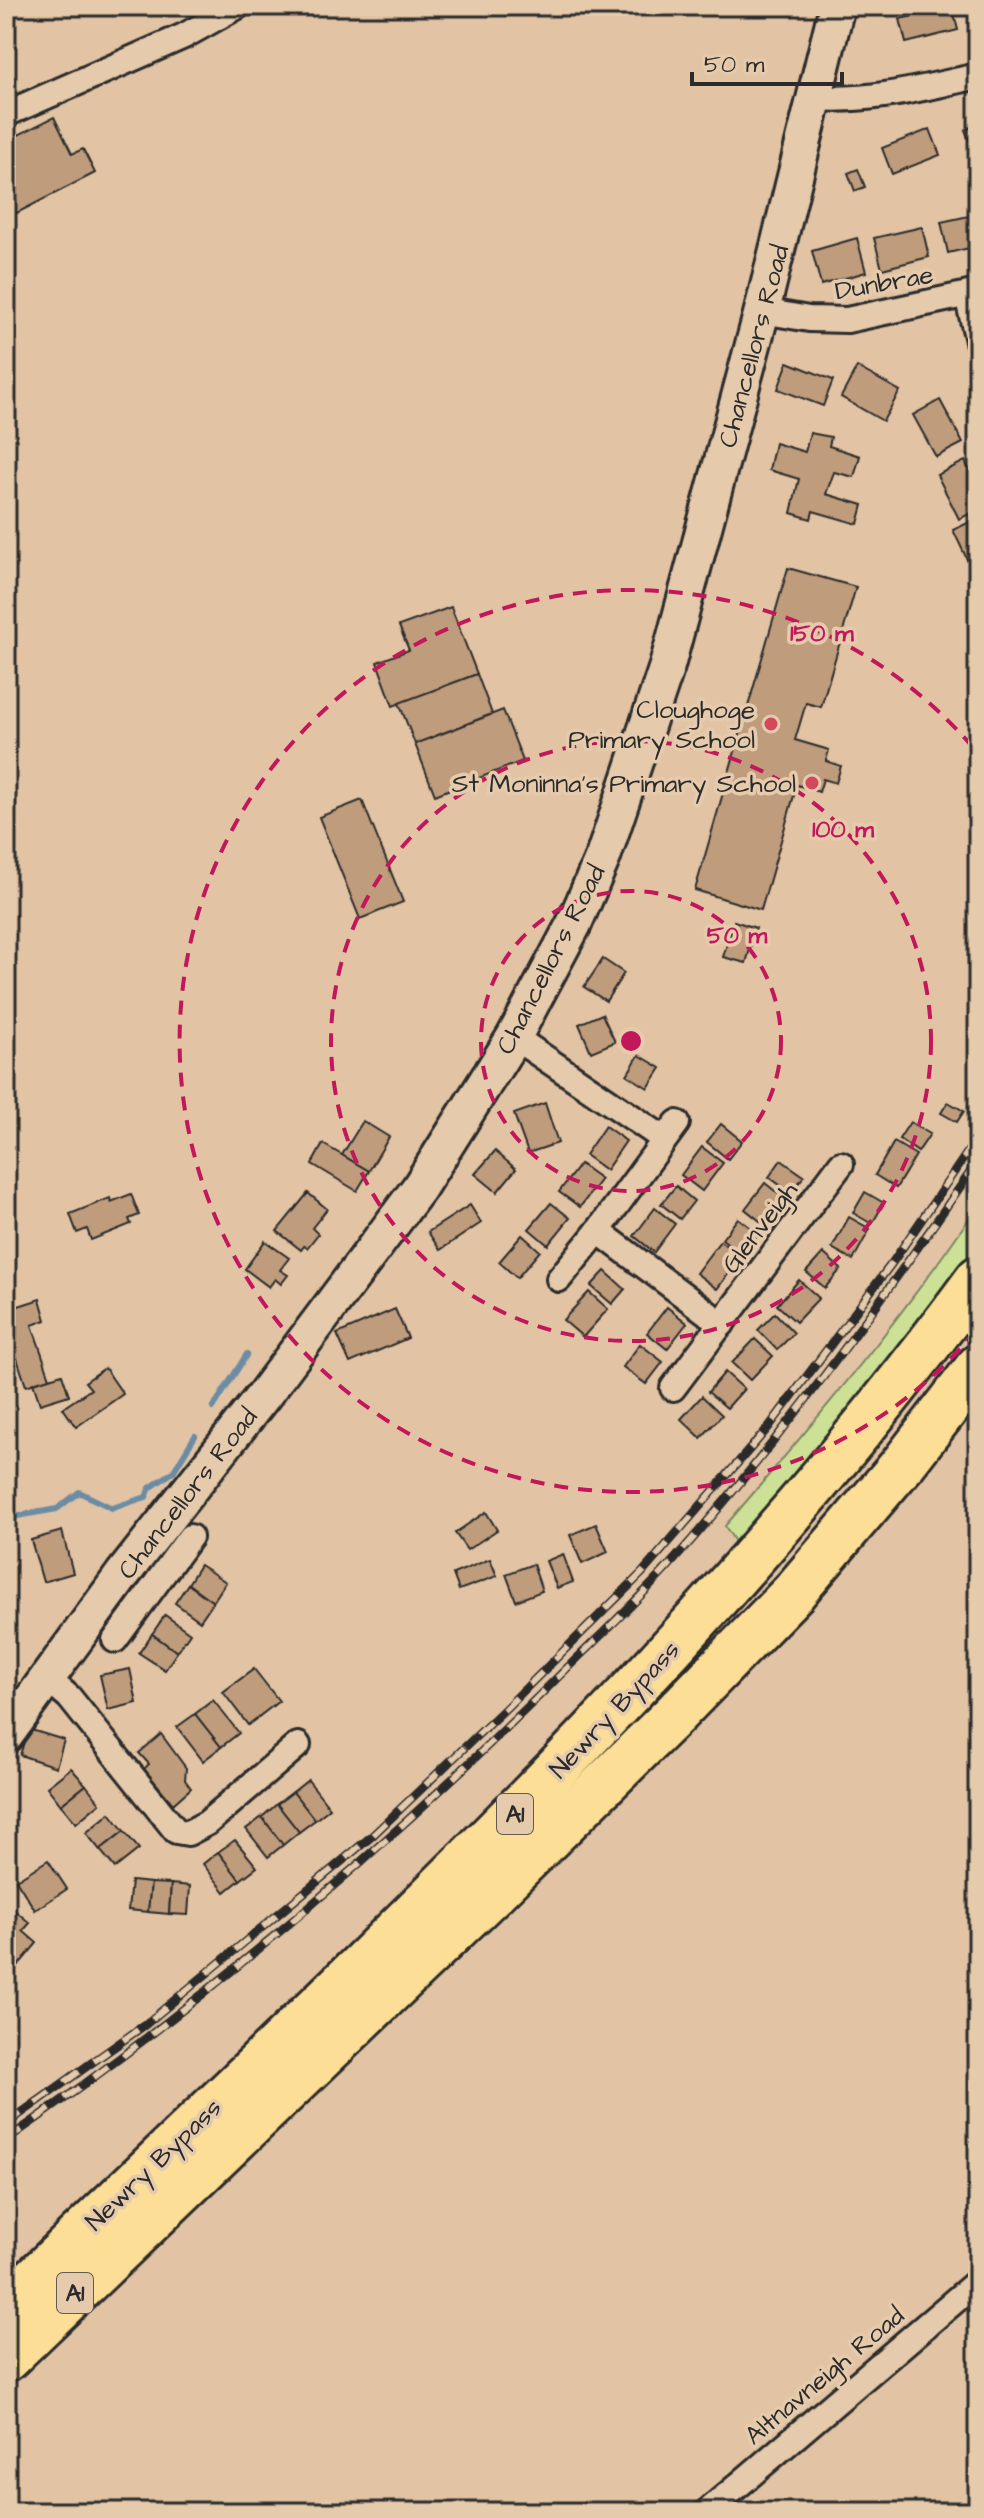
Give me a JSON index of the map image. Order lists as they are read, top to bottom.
{
  "streets": {
    "highway": ["Newry Bypass", "A1"],
    "street": [
      "Dunbrae",
      "Chancellors Road",
      "Glenveigh",
      "Altnavneigh Road"
    ]
  },
  "crossings": [
    ["Dunbrae", "Chancellors Road"]
  ],
  "places": ["Cloughoge Primary School", "St Moninna's Primary School"],
  "scale_bar": "50 m",
  "rings": ["150 m", "100 m", "50 m"]
}
